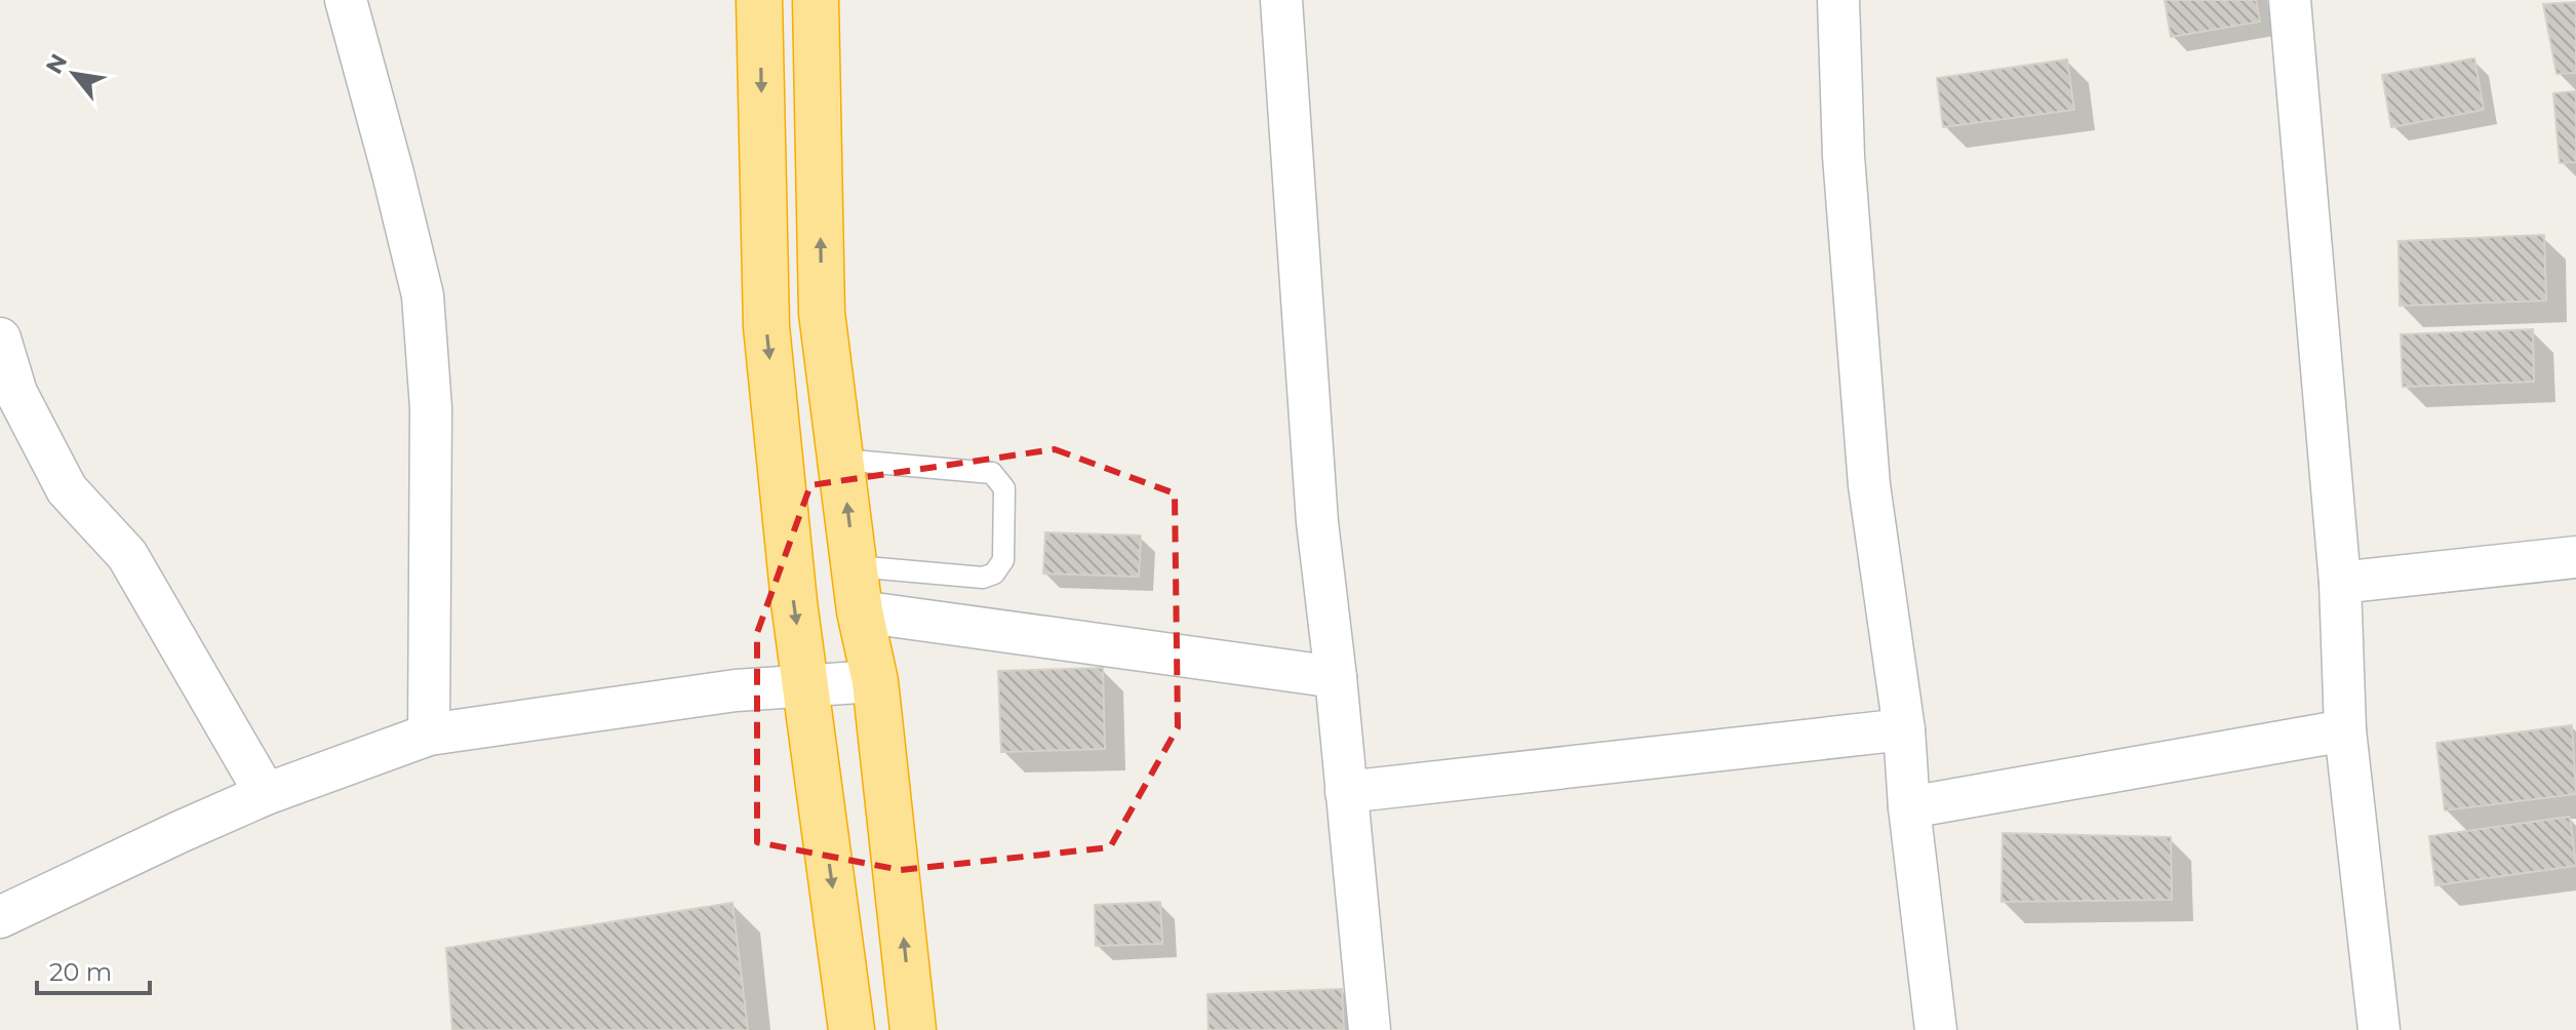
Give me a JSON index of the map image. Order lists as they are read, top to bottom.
{
  "scale_bar": "20 m",
  "north": "top left"
}
